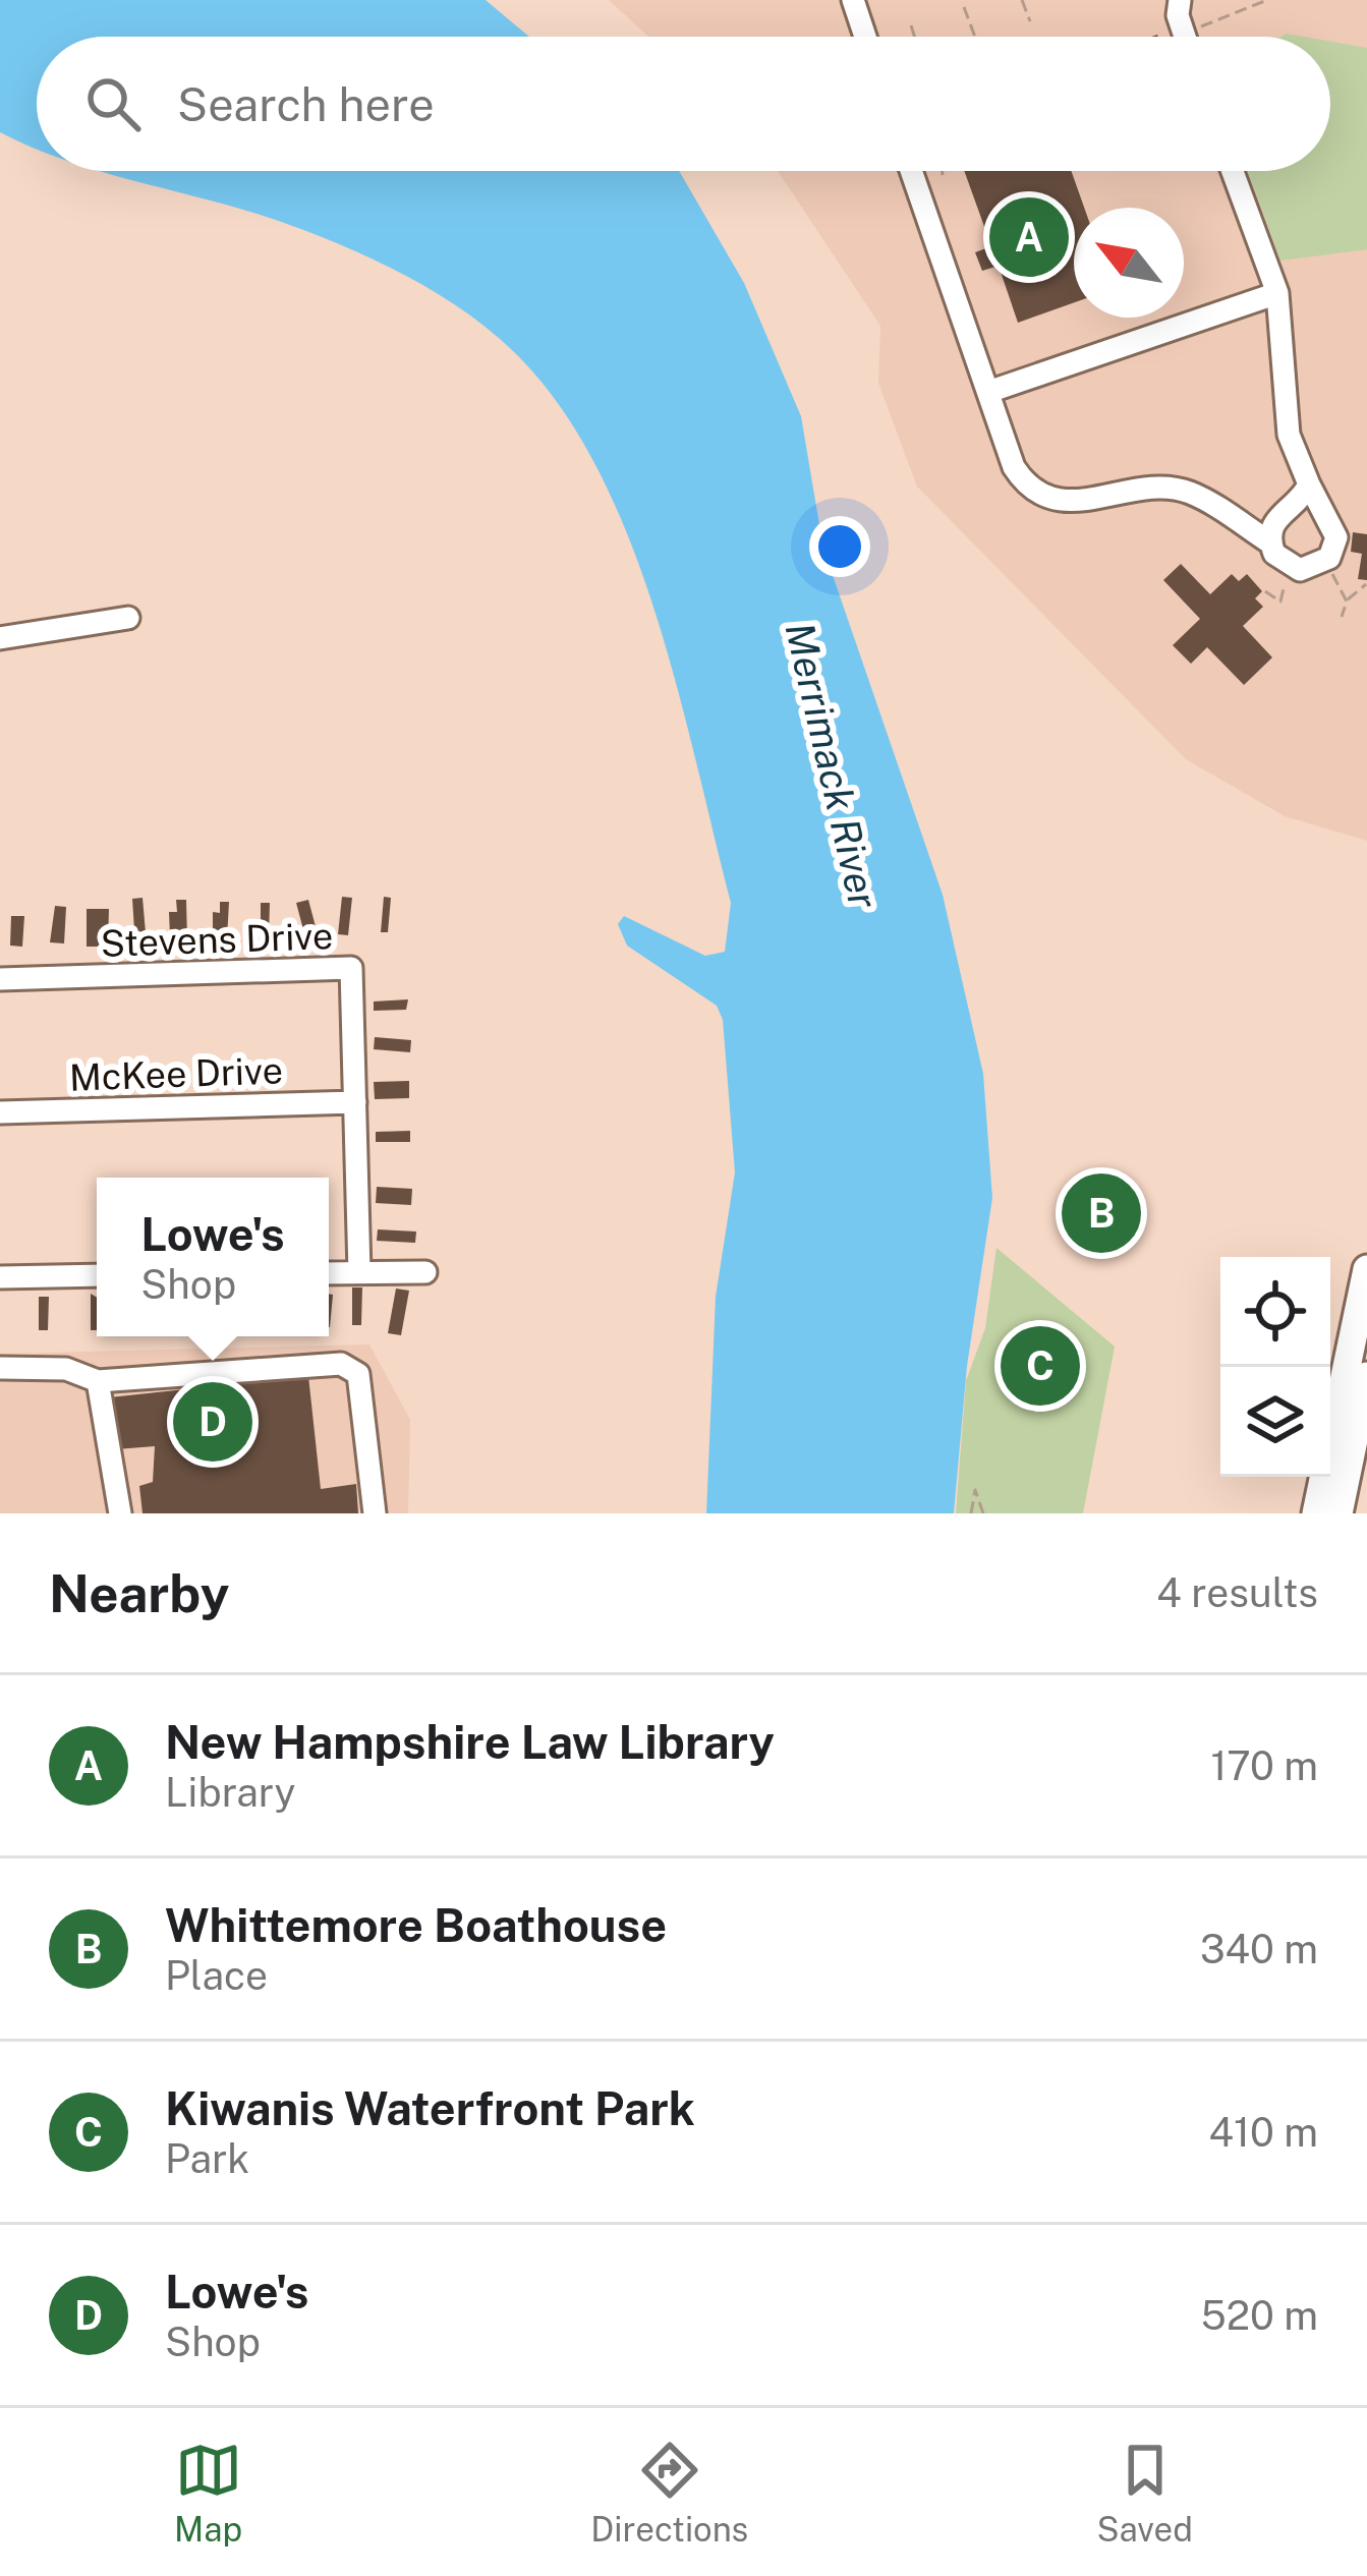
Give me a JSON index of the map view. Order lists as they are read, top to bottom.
{
  "streets": {
    "street": ["Stevens Drive", "McKee Drive"]
  },
  "crossings": [
    ["Stevens Drive", "McKee Drive"]
  ],
  "water": ["Merrimack River"],
  "north": "top left",
  "page": {
    "search": "Search here",
    "pins": [
      "A",
      "B",
      "C",
      "D"
    ],
    "popup": ["Lowe's", "Shop"],
    "heading": ["Nearby", "4 results"],
    "list": [
      {
        "mark": "A",
        "name": "New Hampshire Law Library",
        "note": "Library",
        "value": "170 m"
      },
      {
        "mark": "B",
        "name": "Whittemore Boathouse",
        "note": "Place",
        "value": "340 m"
      },
      {
        "mark": "C",
        "name": "Kiwanis Waterfront Park",
        "note": "Park",
        "value": "410 m"
      },
      {
        "mark": "D",
        "name": "Lowe's",
        "note": "Shop",
        "value": "520 m"
      }
    ],
    "nav": ["Map", "Directions", "Saved"]
  }
}
